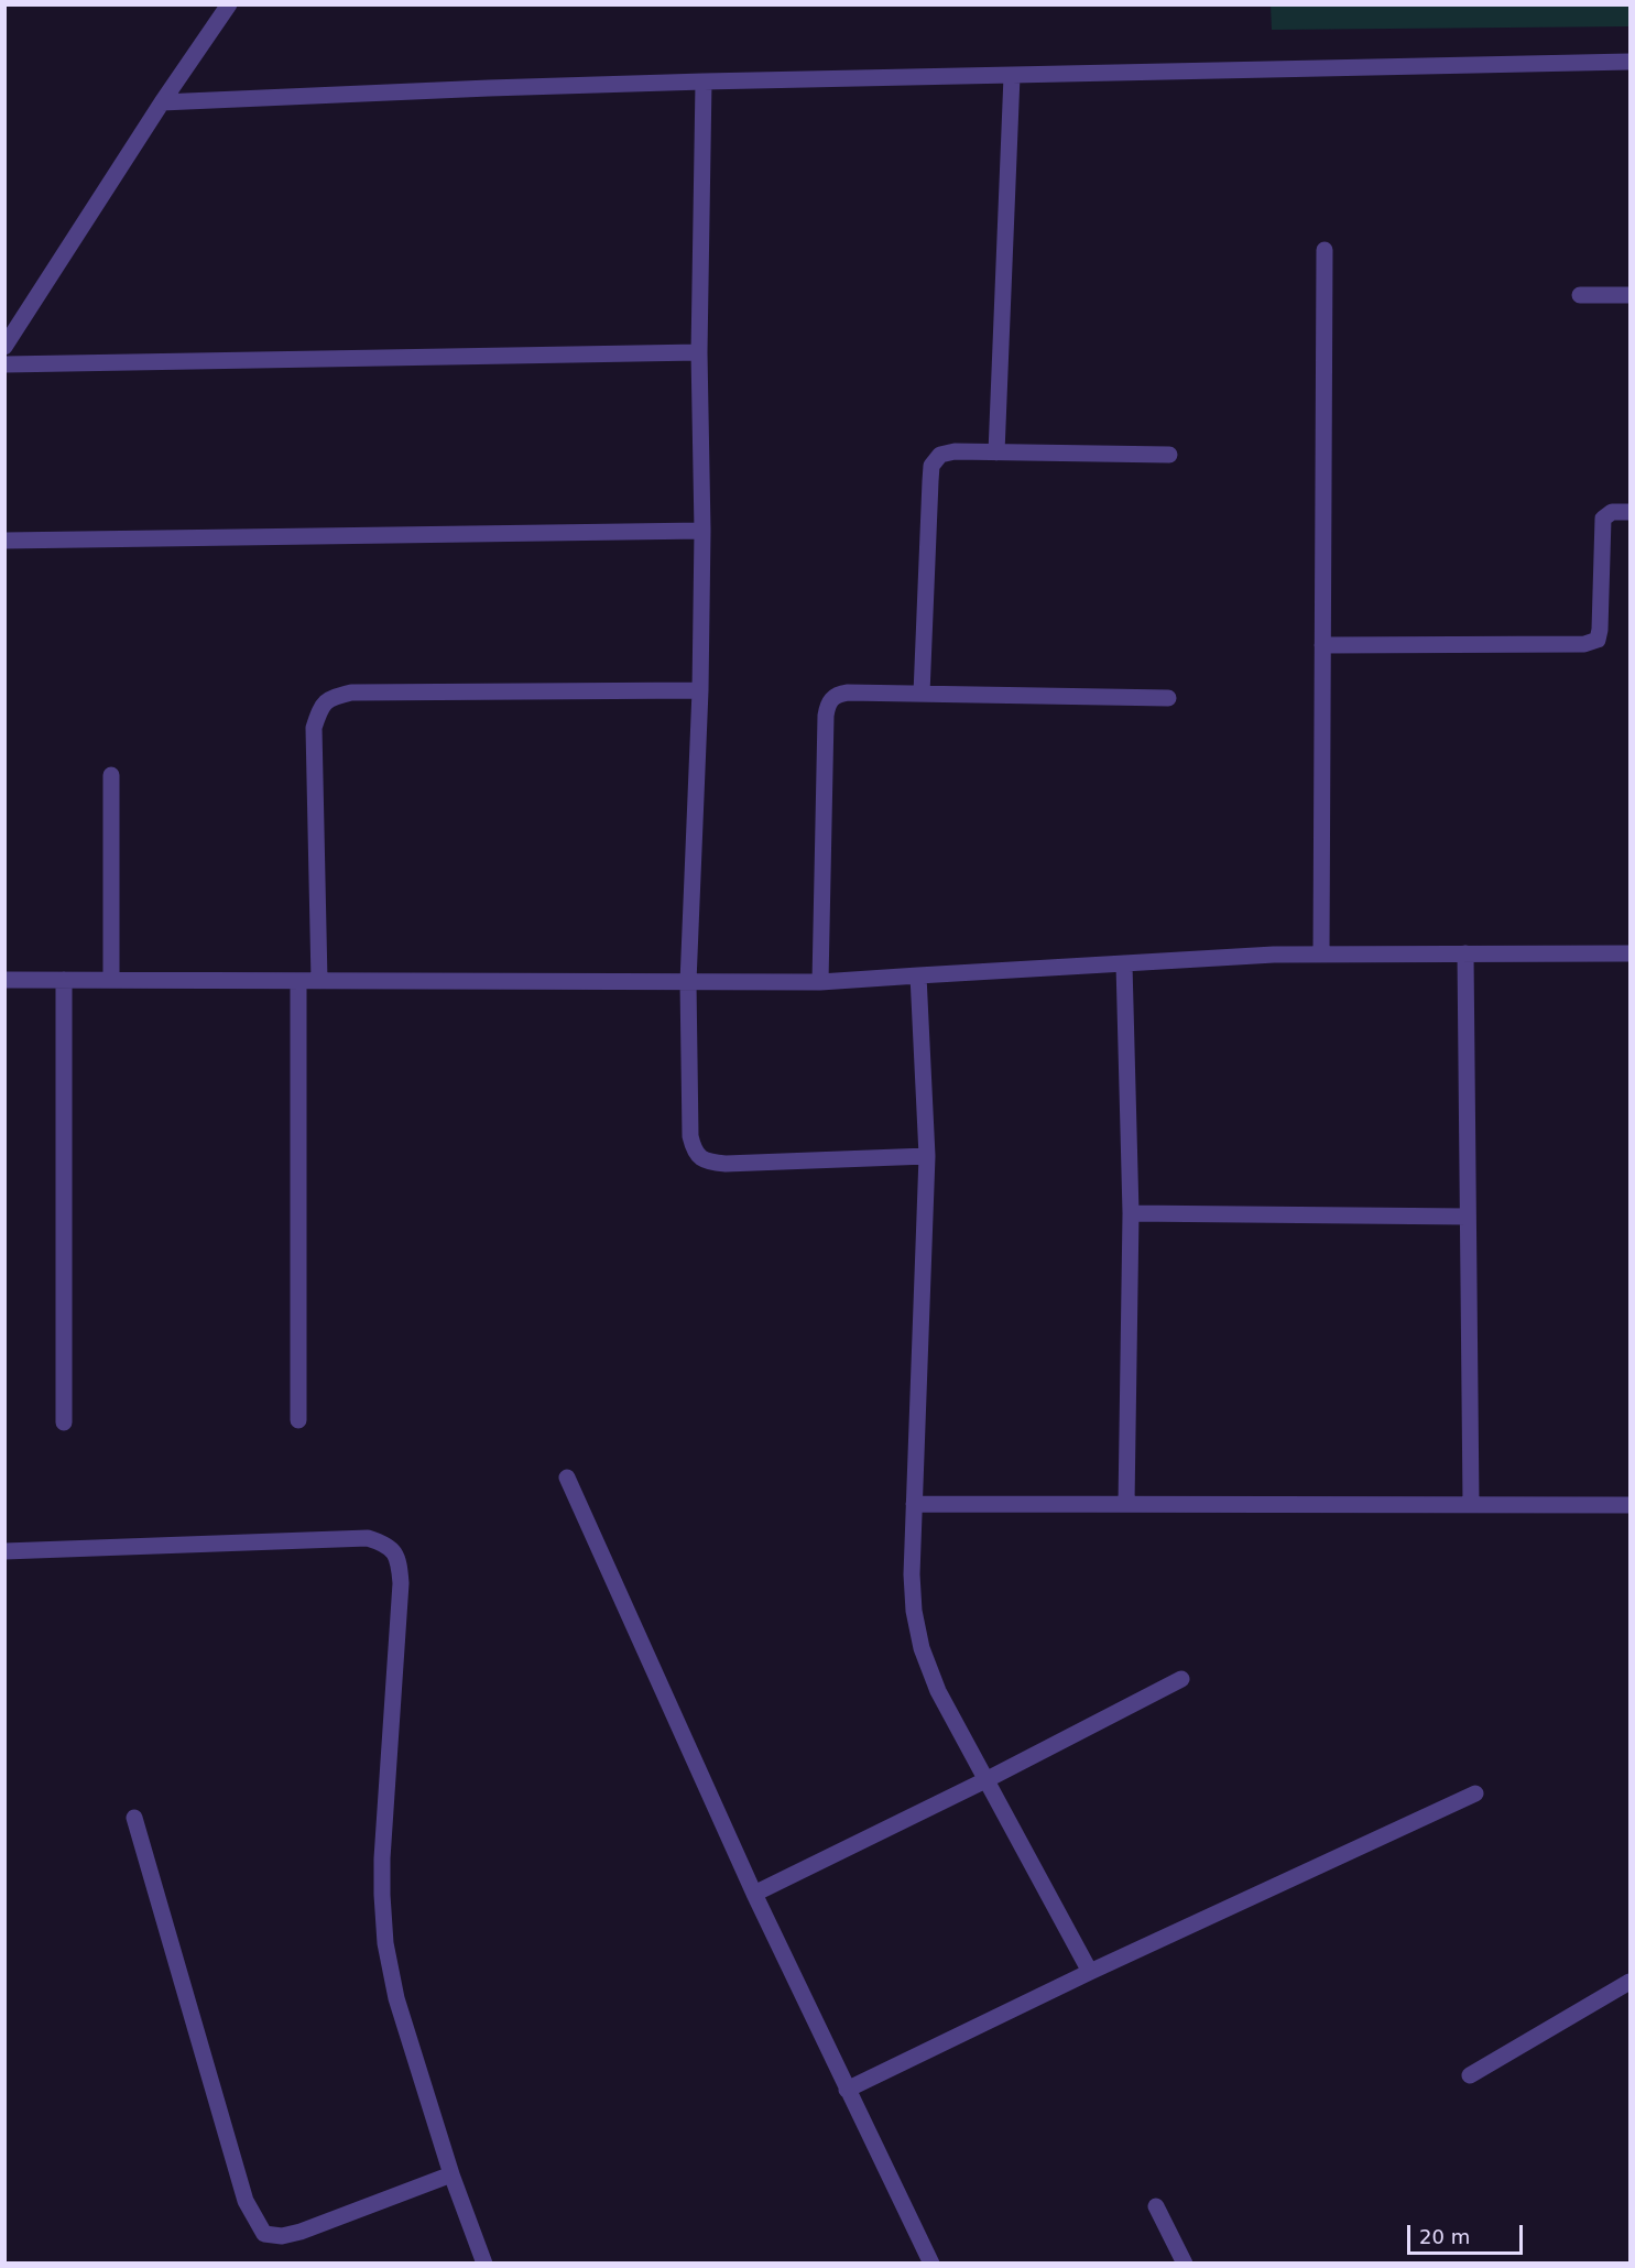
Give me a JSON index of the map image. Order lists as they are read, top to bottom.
{
  "scale_bar": "20 m"
}
